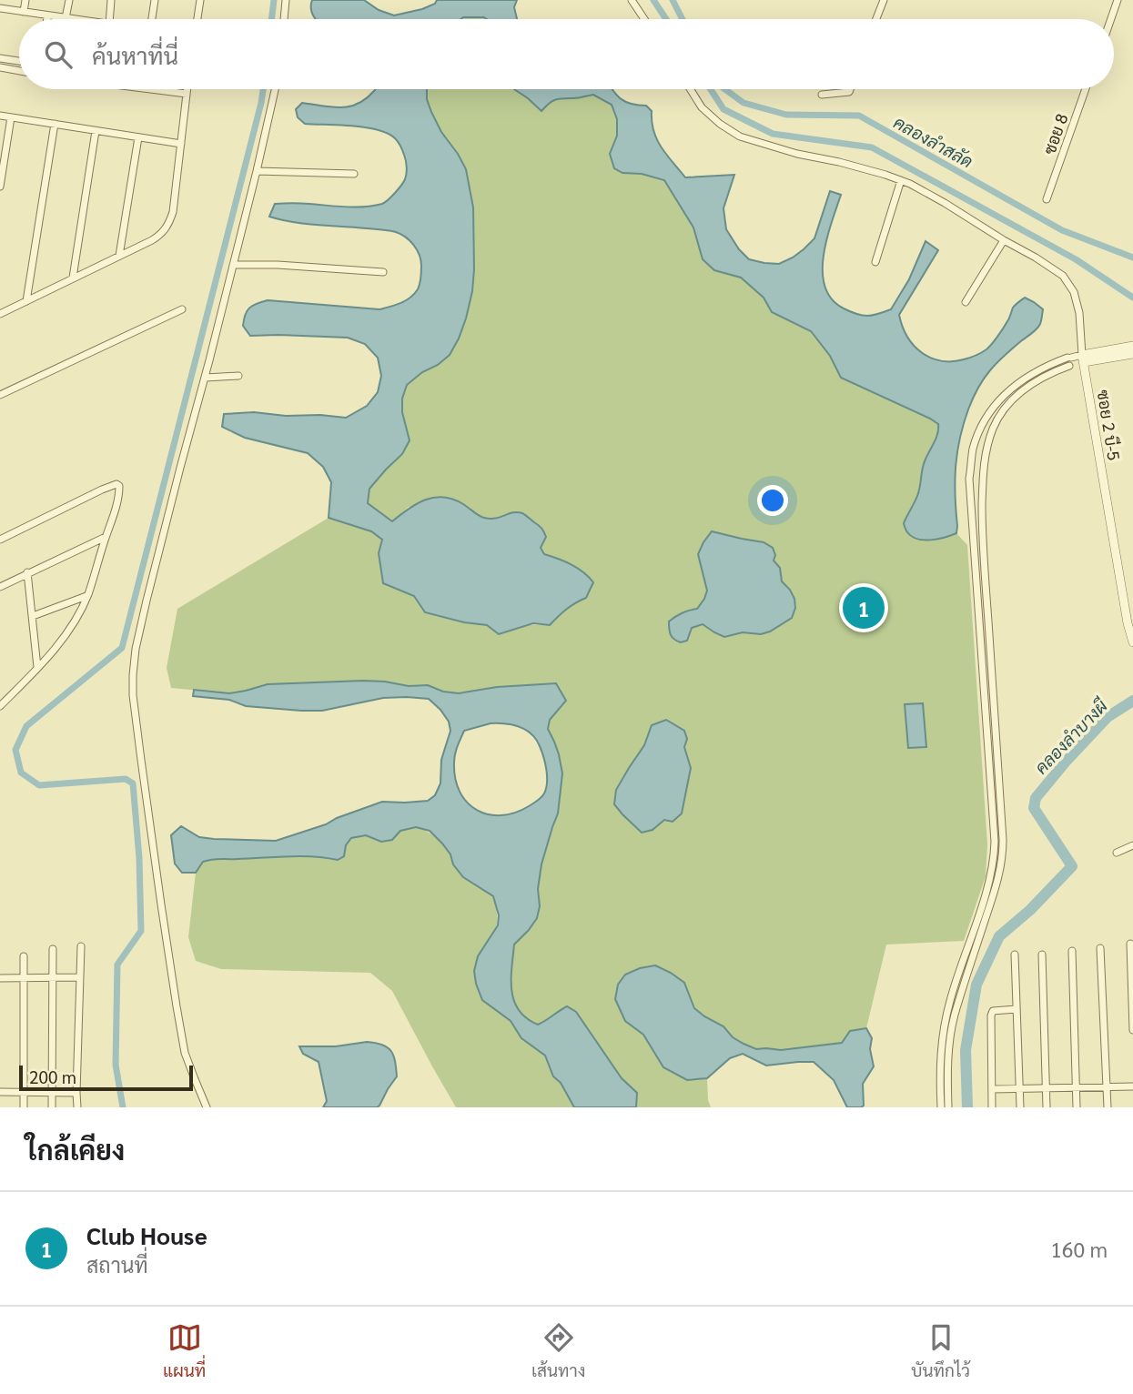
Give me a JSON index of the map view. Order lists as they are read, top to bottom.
{
  "streets": {
    "street": ["ซอย 8", "ซอย 2 บี-5"]
  },
  "water": ["คลองลำสลัด", "คลองลำบางผี"],
  "scale_bar": "200 m",
  "page": {
    "search": "ค้นหาที่นี่",
    "pins": "1",
    "scale": "200 m",
    "heading": "ใกล้เคียง",
    "list": [
      {
        "mark": "1",
        "name": "Club House",
        "note": "สถานที่",
        "value": "160 m"
      }
    ],
    "nav": ["แผนที่", "เส้นทาง", "บันทึกไว้"]
  }
}
